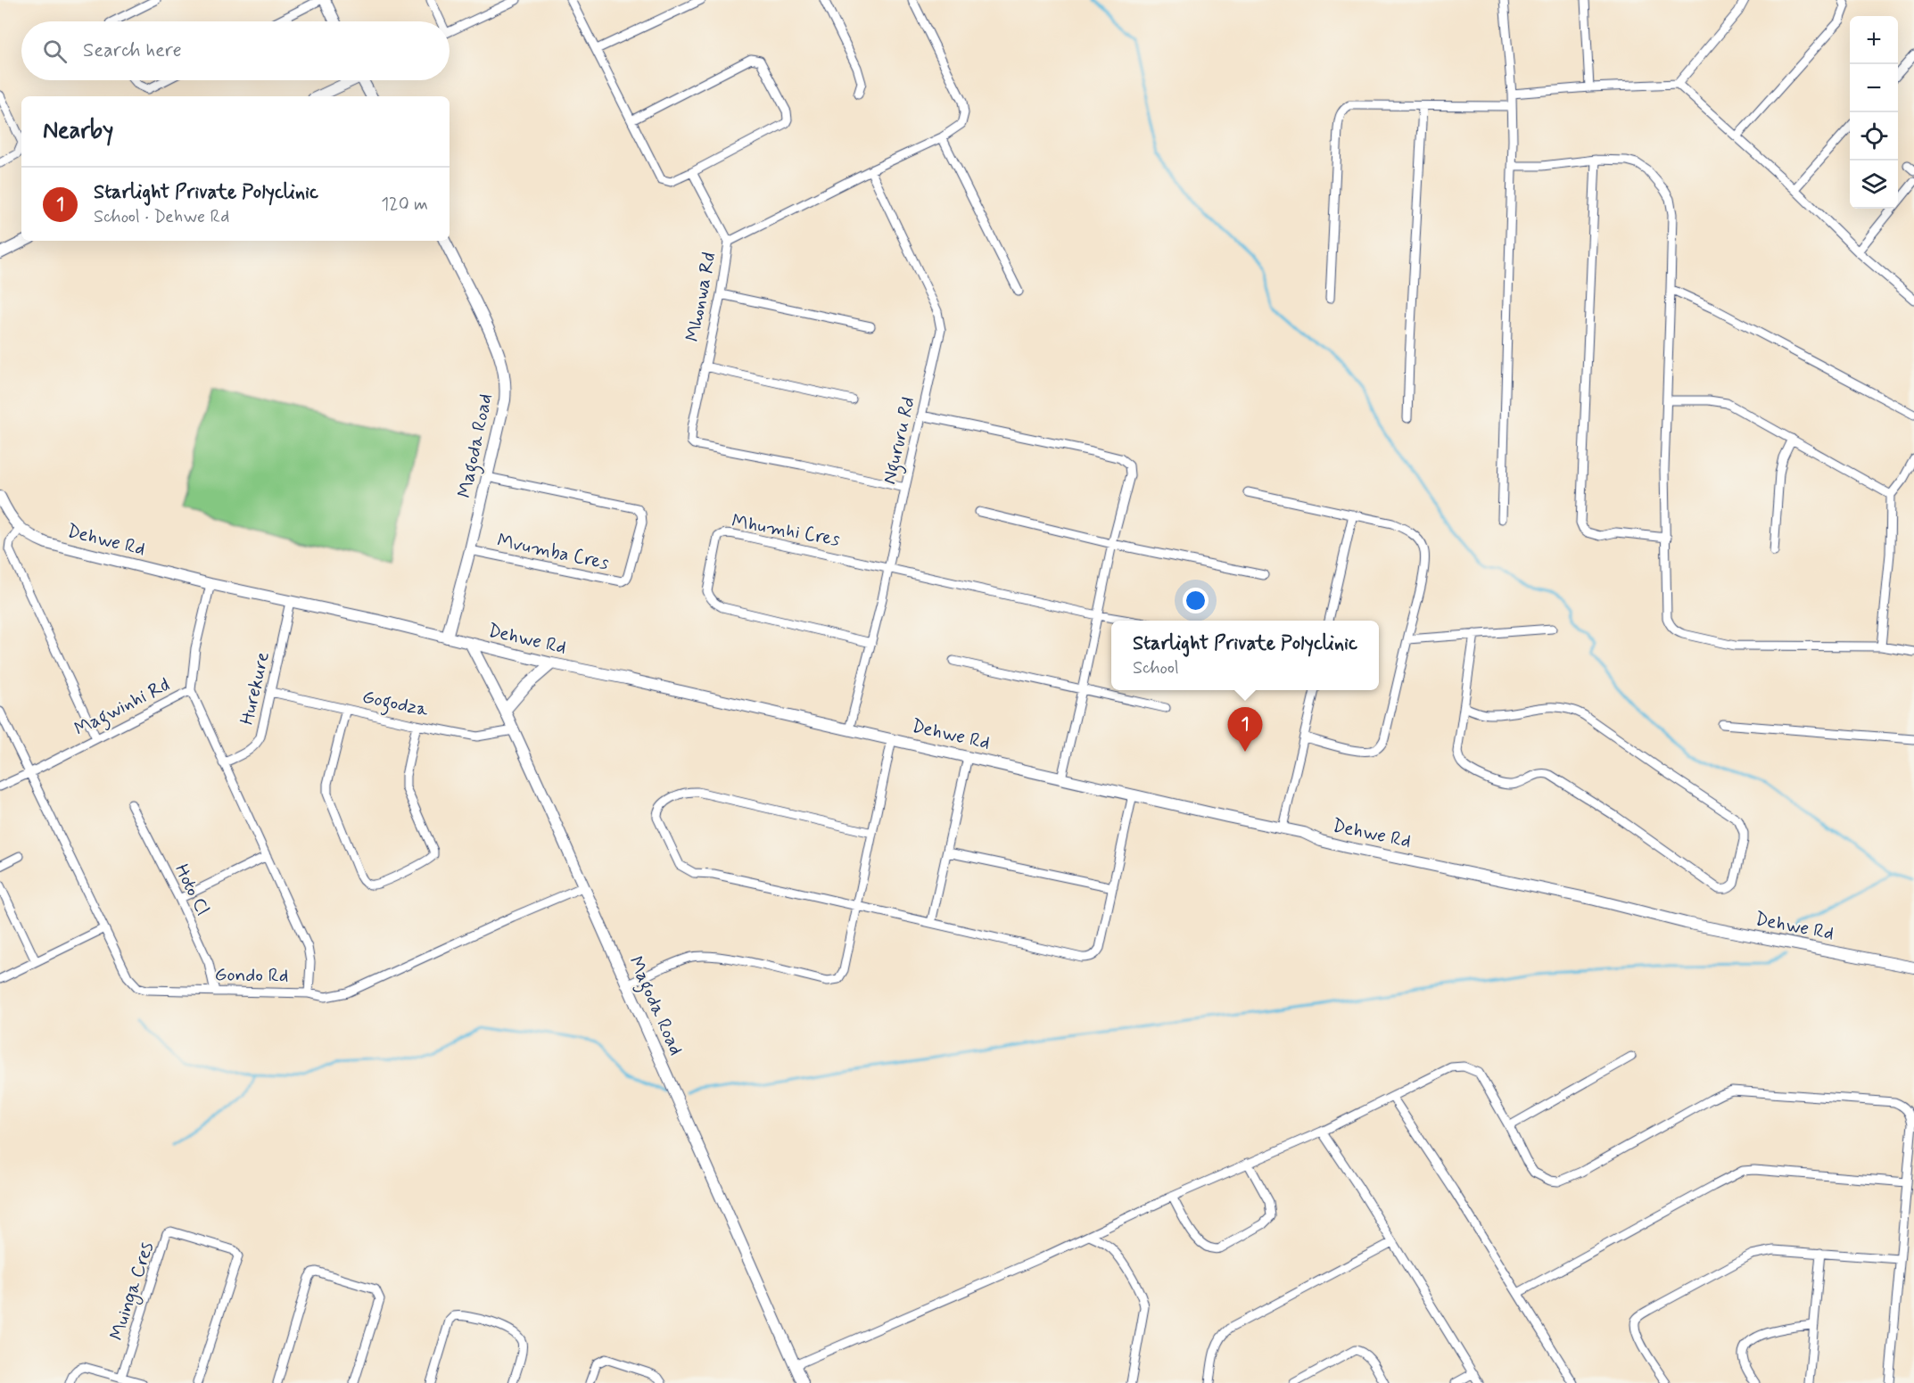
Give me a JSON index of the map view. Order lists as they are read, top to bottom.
{
  "streets": {
    "street": [
      "Mhonwa Rd",
      "Ngururu Rd",
      "Magoda Road",
      "Mhumhi Cres",
      "Dehwe Rd",
      "Mvumba Cres",
      "Hurekure",
      "Gogodza",
      "Magwinhi Rd",
      "Hoto Cl",
      "Gondo Rd",
      "Muinga Cres"
    ]
  },
  "crossings": [
    ["Mhonwa Rd", "Ngururu Rd"],
    ["Ngururu Rd", "Mhumhi Cres"],
    ["Ngururu Rd", "Dehwe Rd"],
    ["Magoda Road", "Dehwe Rd"],
    ["Magoda Road", "Mvumba Cres"],
    ["Magoda Road", "Gogodza"],
    ["Magoda Road", "Gondo Rd"],
    ["Dehwe Rd", "Hurekure"],
    ["Dehwe Rd", "Magwinhi Rd"],
    ["Hurekure", "Gogodza"],
    ["Magwinhi Rd", "Gondo Rd"],
    ["Hoto Cl", "Gondo Rd"]
  ],
  "page": {
    "map_buttons": ["+", "−"],
    "search": "Search here",
    "heading": "Nearby",
    "list": [
      {
        "mark": "1",
        "name": "Starlight Private Polyclinic",
        "note": "School · Dehwe Rd",
        "value": "120 m"
      }
    ],
    "popup": ["Starlight Private Polyclinic", "School"],
    "pins": "1"
  }
}
